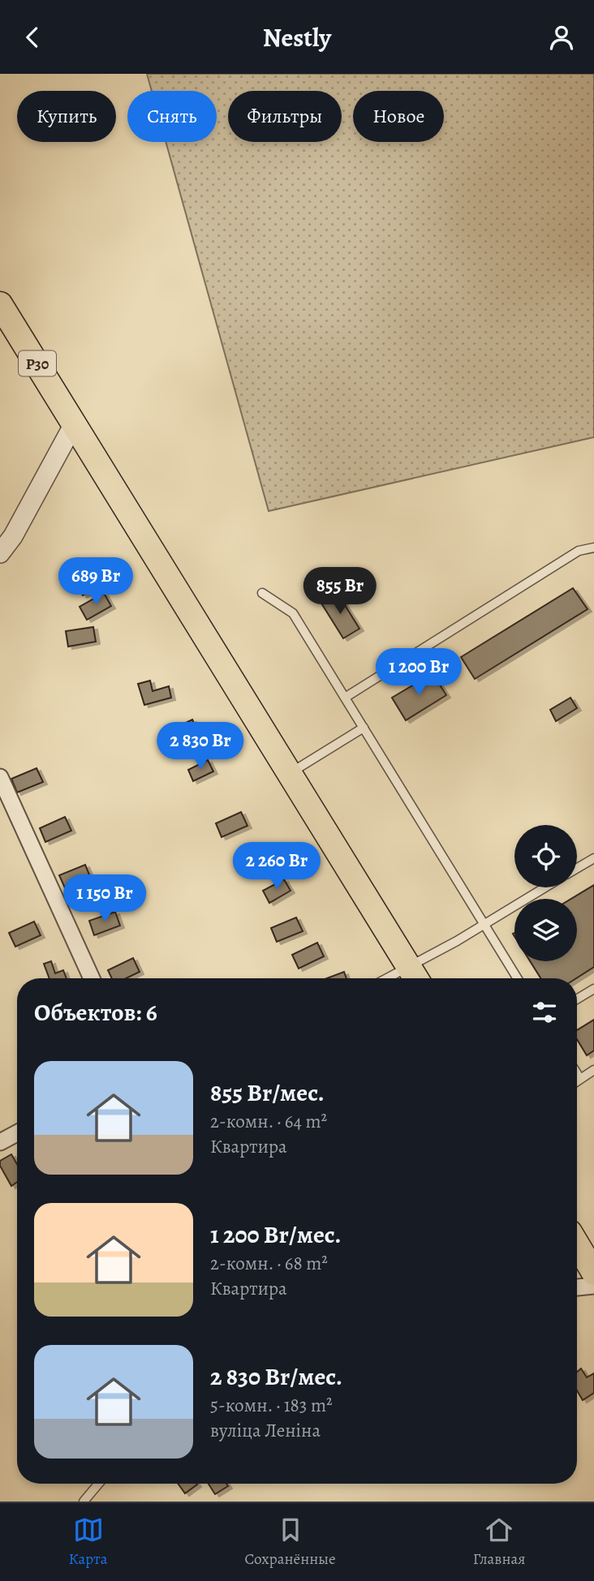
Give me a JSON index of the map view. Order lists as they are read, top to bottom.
{
  "streets": {
    "main road": ["Р30"]
  },
  "page": {
    "header": "Nestly",
    "chip": [
      "Купить",
      "Снять",
      "Фильтры",
      "Новое"
    ],
    "price": [
      "689 Br",
      "855 Br",
      "1 200 Br",
      "2 830 Br",
      "2 260 Br",
      "1 150 Br"
    ],
    "heading": "Объектов: 6",
    "list": [
      {
        "name": "855 Br/мес.",
        "note": "2-комн. · 64 m² · Квартира"
      },
      {
        "name": "1 200 Br/мес.",
        "note": "2-комн. · 68 m² · Квартира"
      },
      {
        "name": "2 830 Br/мес.",
        "note": "5-комн. · 183 m² · вуліца Леніна"
      }
    ],
    "tabs": ["Карта", "Сохранённые", "Главная"]
  }
}
